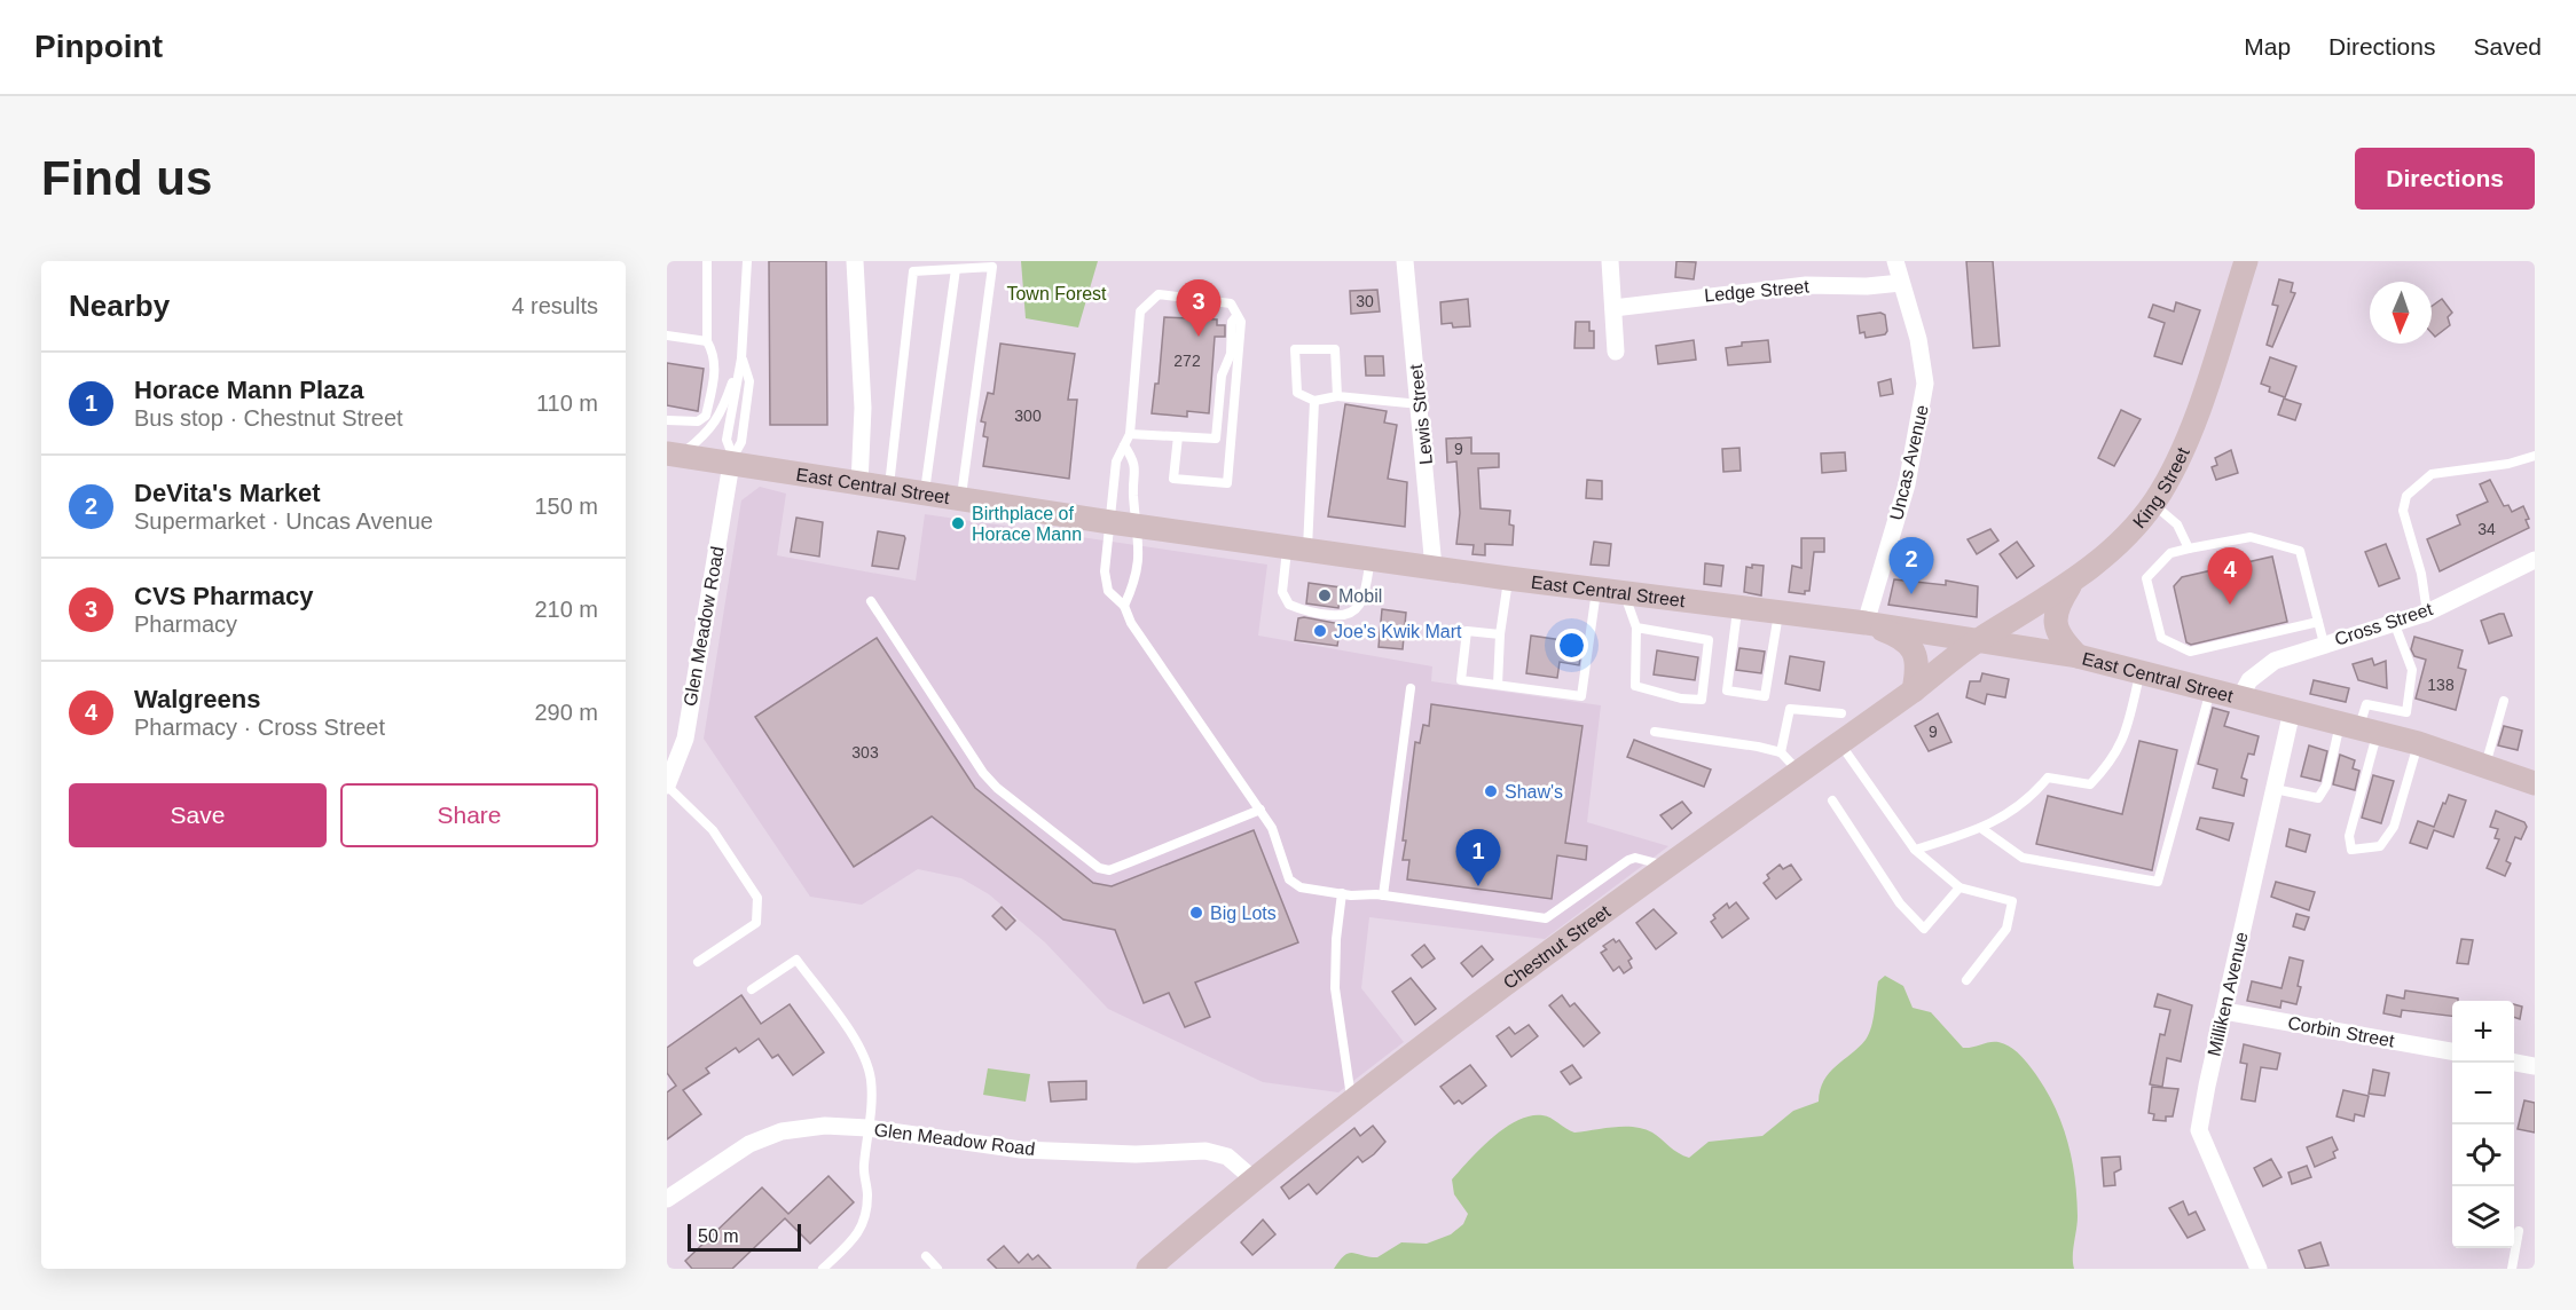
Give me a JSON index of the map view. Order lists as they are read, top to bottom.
{
  "streets": {
    "main road": ["King Street", "East Central Street", "Chestnut Street"],
    "street": [
      "Ledge Street",
      "Lewis Street",
      "Uncas Avenue",
      "Cross Street",
      "Glen Meadow Road",
      "Milliken Avenue",
      "Corbin Street"
    ]
  },
  "crossings": [
    ["Ledge Street", "Uncas Avenue"],
    ["Lewis Street", "East Central Street"],
    ["Uncas Avenue", "East Central Street"],
    ["King Street", "East Central Street"],
    ["King Street", "Chestnut Street"],
    ["East Central Street", "Cross Street"],
    ["East Central Street", "Glen Meadow Road"],
    ["East Central Street", "Chestnut Street"],
    ["East Central Street", "Milliken Avenue"],
    ["Glen Meadow Road", "Chestnut Street"],
    ["Milliken Avenue", "Corbin Street"]
  ],
  "parks": ["Town Forest"],
  "places": [
    "Birthplace of Horace Mann",
    "Mobil",
    "Joe's Kwik Mart",
    "Shaw's",
    "Big Lots"
  ],
  "house_numbers": [
    "30",
    "272",
    "300",
    "9",
    "34",
    "138",
    "9",
    "303"
  ],
  "scale_bar": "50 m",
  "north": "bottom",
  "page": {
    "header": "Pinpoint",
    "nav": ["Map", "Directions", "Saved"],
    "buttons": [
      "Directions",
      ["Save", "Share"]
    ],
    "title": "Find us",
    "heading": ["Nearby", "4 results"],
    "pins": [
      "3",
      "2",
      "4",
      "1"
    ],
    "list": [
      {
        "mark": "1",
        "name": "Horace Mann Plaza",
        "note": "Bus stop · Chestnut Street",
        "value": "110 m"
      },
      {
        "mark": "2",
        "name": "DeVita's Market",
        "note": "Supermarket · Uncas Avenue",
        "value": "150 m"
      },
      {
        "mark": "3",
        "name": "CVS Pharmacy",
        "note": "Pharmacy",
        "value": "210 m"
      },
      {
        "mark": "4",
        "name": "Walgreens",
        "note": "Pharmacy · Cross Street",
        "value": "290 m"
      }
    ],
    "map_buttons": ["+", "−"],
    "scale": "50 m"
  }
}
